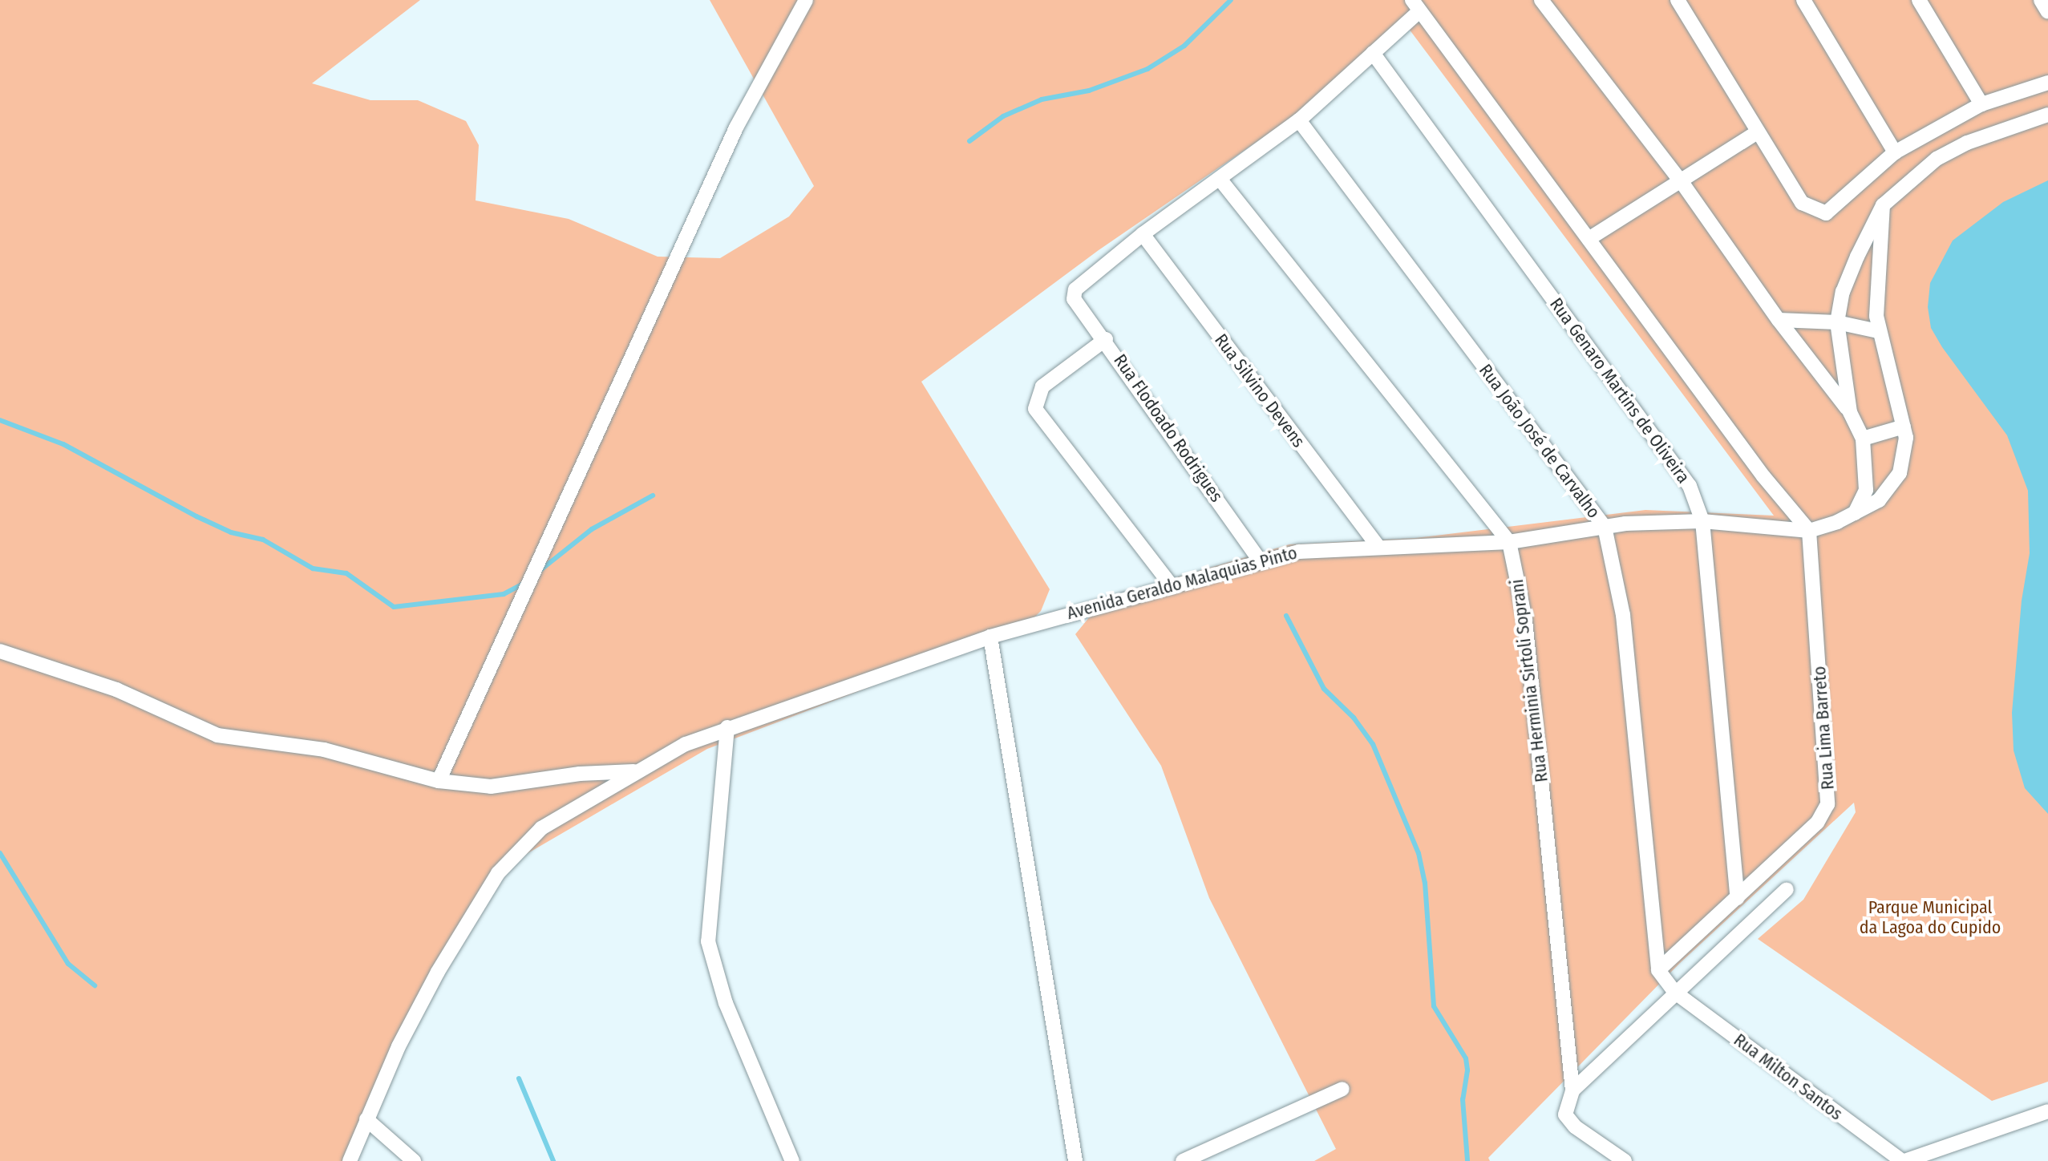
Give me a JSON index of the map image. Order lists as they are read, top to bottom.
{
  "streets": {
    "street": [
      "Rua Silvino Devens",
      "Rua Genaro Martins de Oliveira",
      "Rua Flodoado Rodrigues",
      "Rua João José de Carvalho",
      "Avenida Geraldo Malaquias Pinto",
      "Rua Herminia Sirtoli Soprani",
      "Rua Lima Barreto",
      "Rua Milton Santos"
    ]
  },
  "crossings": [
    ["Rua Silvino Devens", "Rua Flodoado Rodrigues"],
    ["Rua Silvino Devens", "Avenida Geraldo Malaquias Pinto"],
    ["Rua Genaro Martins de Oliveira", "Avenida Geraldo Malaquias Pinto"],
    ["Rua Genaro Martins de Oliveira", "Rua Lima Barreto"],
    ["Rua Flodoado Rodrigues", "Avenida Geraldo Malaquias Pinto"],
    ["Rua João José de Carvalho", "Avenida Geraldo Malaquias Pinto"],
    ["Rua João José de Carvalho", "Rua Lima Barreto"],
    ["Rua João José de Carvalho", "Rua Milton Santos"],
    ["Avenida Geraldo Malaquias Pinto", "Rua Herminia Sirtoli Soprani"],
    ["Avenida Geraldo Malaquias Pinto", "Rua Lima Barreto"],
    ["Rua Lima Barreto", "Rua Milton Santos"]
  ],
  "parks": ["Parque Municipal da Lagoa do Cupido"]
}
